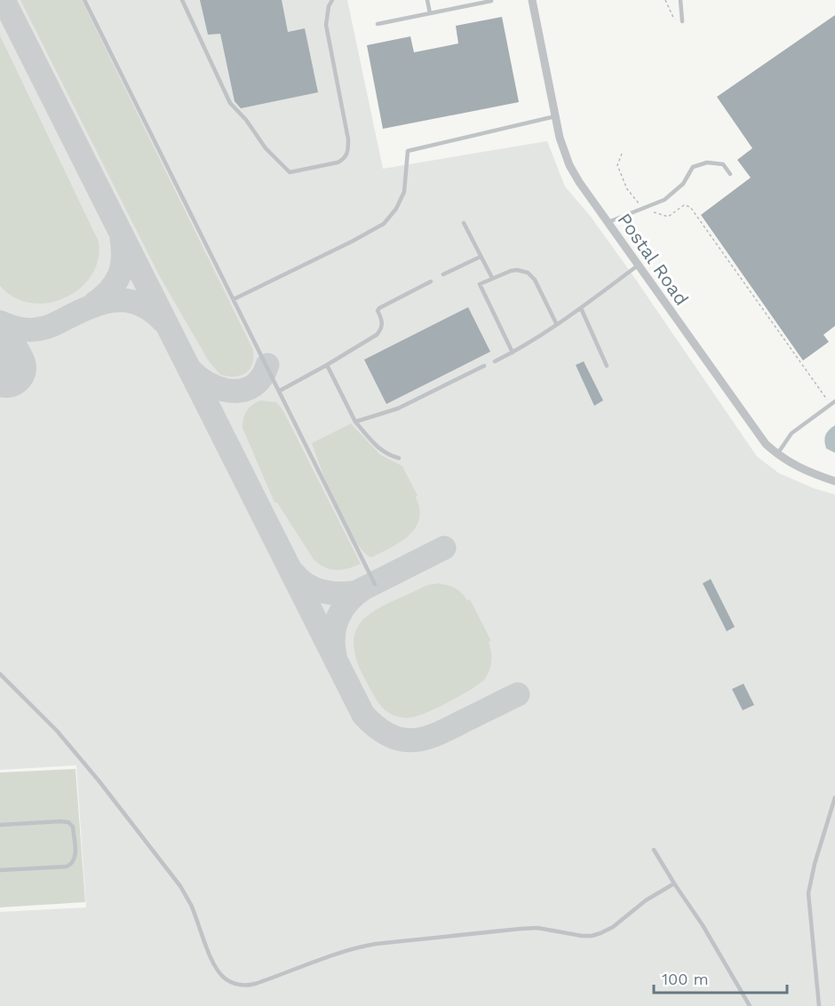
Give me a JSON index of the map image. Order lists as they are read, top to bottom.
{
  "streets": {
    "street": ["Postal Road"]
  },
  "scale_bar": "100 m"
}
